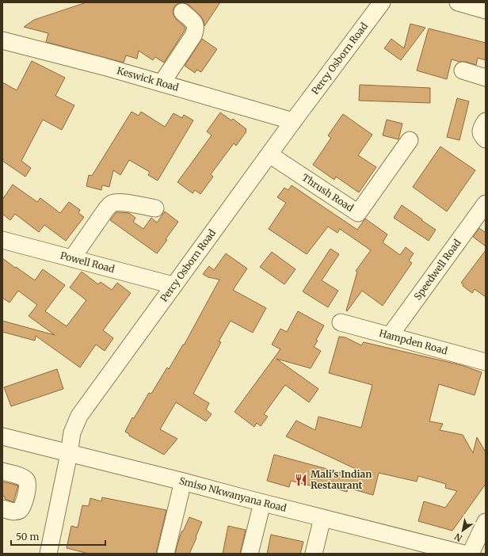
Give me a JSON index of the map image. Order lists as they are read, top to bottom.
{
  "streets": {
    "street": [
      "Percy Osborn Road",
      "Keswick Road",
      "Thrush Road",
      "Powell Road",
      "Speedwell Road",
      "Hampden Road",
      "Smiso Nkwanyana Road"
    ]
  },
  "crossings": [
    ["Percy Osborn Road", "Keswick Road"],
    ["Percy Osborn Road", "Thrush Road"],
    ["Percy Osborn Road", "Powell Road"],
    ["Percy Osborn Road", "Smiso Nkwanyana Road"],
    ["Speedwell Road", "Hampden Road"]
  ],
  "places": {
    "restaurant": ["Mali's Indian Restaurant"]
  },
  "scale_bar": "50 m",
  "north": "bottom left"
}
